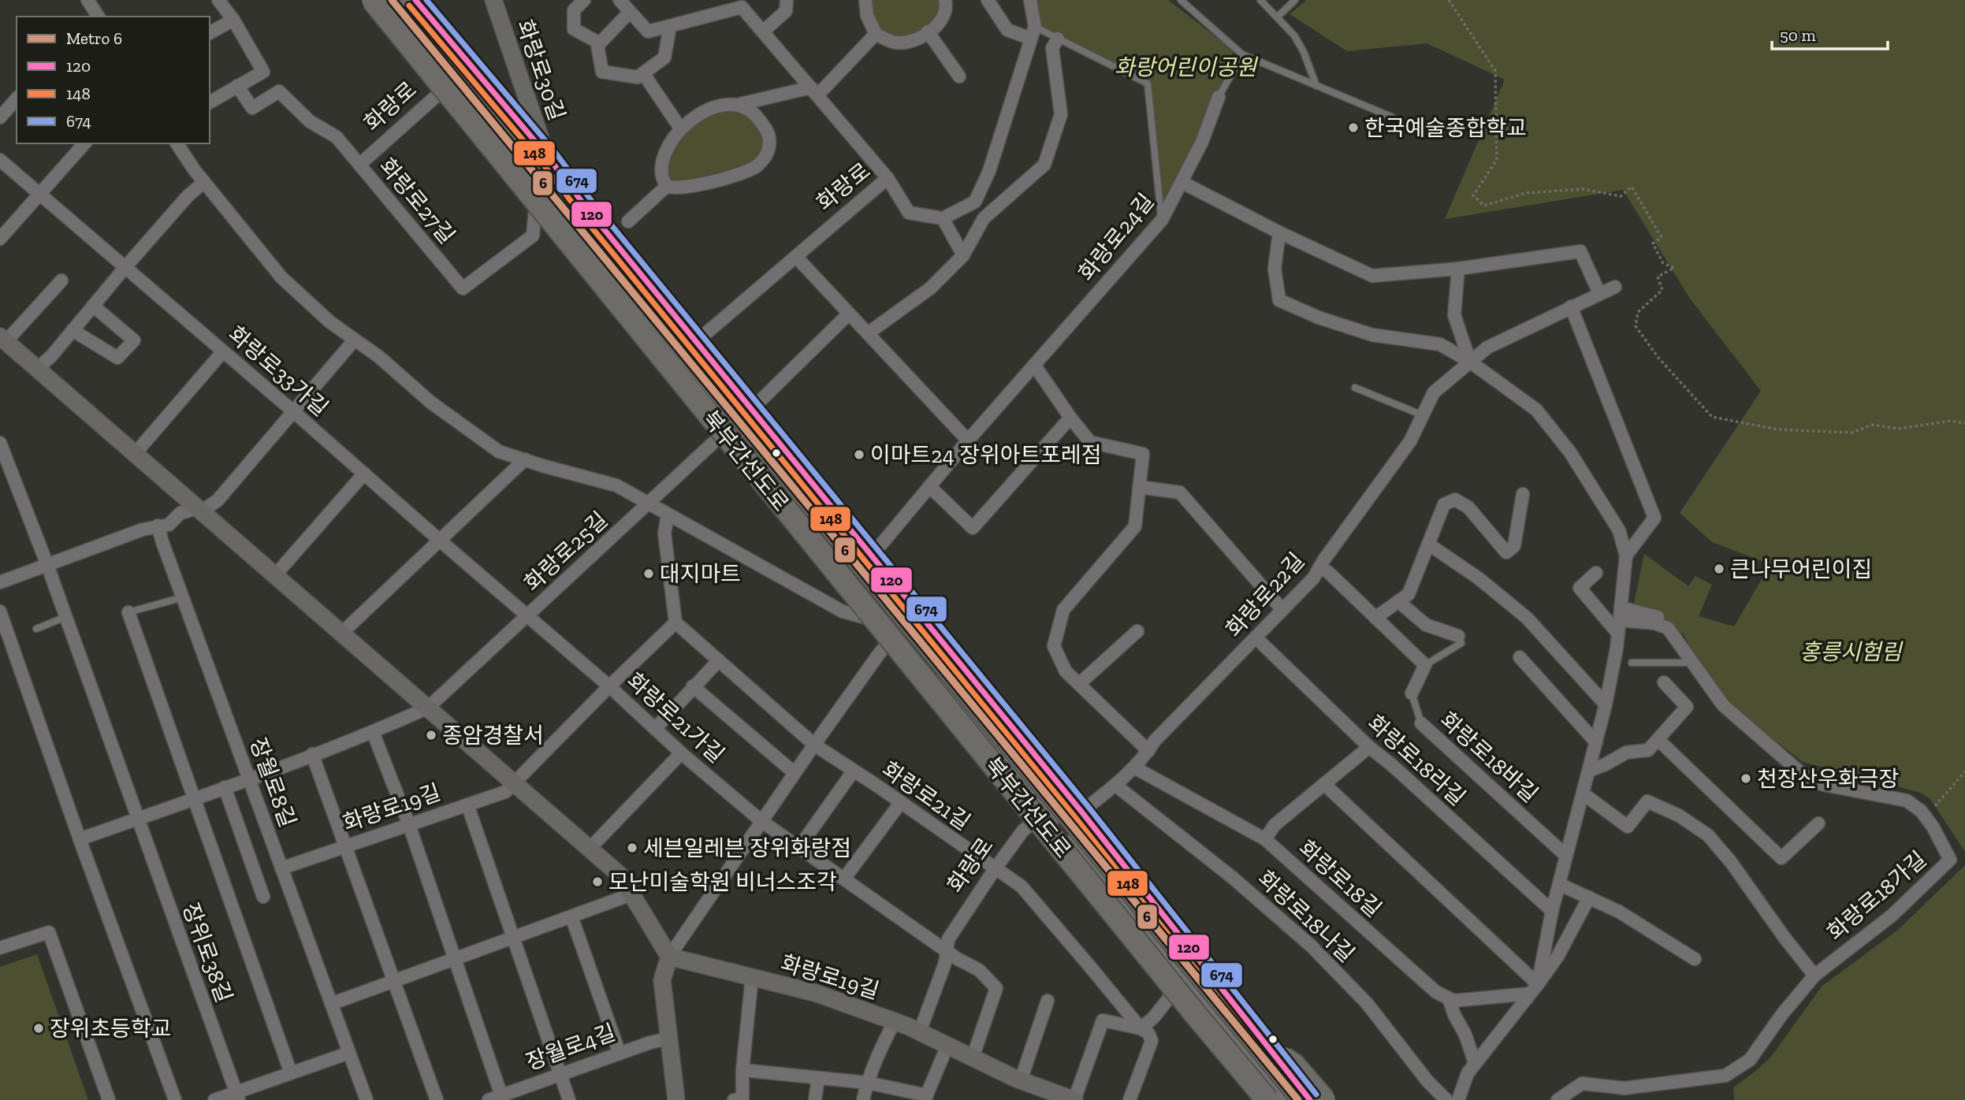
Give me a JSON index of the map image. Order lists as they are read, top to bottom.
{
  "streets": {
    "highway": ["북부간선도로"],
    "main road": ["화랑로"],
    "street": [
      "화랑로30길",
      "화랑로27길",
      "화랑로24길",
      "화랑로33가길",
      "화랑로25길",
      "화랑로22길",
      "화랑로21가길",
      "화랑로18바길",
      "화랑로18라길",
      "장월로8길",
      "화랑로21길",
      "화랑로19길",
      "화랑로18길",
      "화랑로18가길",
      "화랑로18나길",
      "장위로38길",
      "장월로4길"
    ]
  },
  "crossings": [
    ["화랑로", "화랑로27길"],
    ["화랑로", "화랑로25길"],
    ["화랑로", "화랑로21가길"],
    ["화랑로", "화랑로21길"],
    ["화랑로24길", "화랑로22길"],
    ["화랑로33가길", "화랑로25길"],
    ["화랑로33가길", "화랑로21가길"],
    ["화랑로25길", "화랑로21가길"],
    ["화랑로22길", "화랑로18라길"],
    ["화랑로22길", "화랑로18길"],
    ["화랑로22길", "화랑로18나길"],
    ["화랑로21가길", "화랑로19길"],
    ["장월로8길", "화랑로19길"],
    ["화랑로21길", "화랑로19길"]
  ],
  "parks": ["화랑어린이공원", "홍릉시험림"],
  "places": [
    "한국예술종합학교",
    "이마트24 장위아트포레점",
    "큰나무어린이집",
    "대지마트",
    "종암경찰서",
    "천장산우화극장",
    "세븐일레븐 장위화랑점",
    "모난미술학원 비너스조각",
    "장위초등학교"
  ],
  "lines": [
    "metro line 6",
    "transit line 120",
    "transit line 674",
    "transit line 148"
  ],
  "legend": [
    "Metro 6",
    "120",
    "148",
    "674"
  ],
  "scale_bar": "50 m"
}
